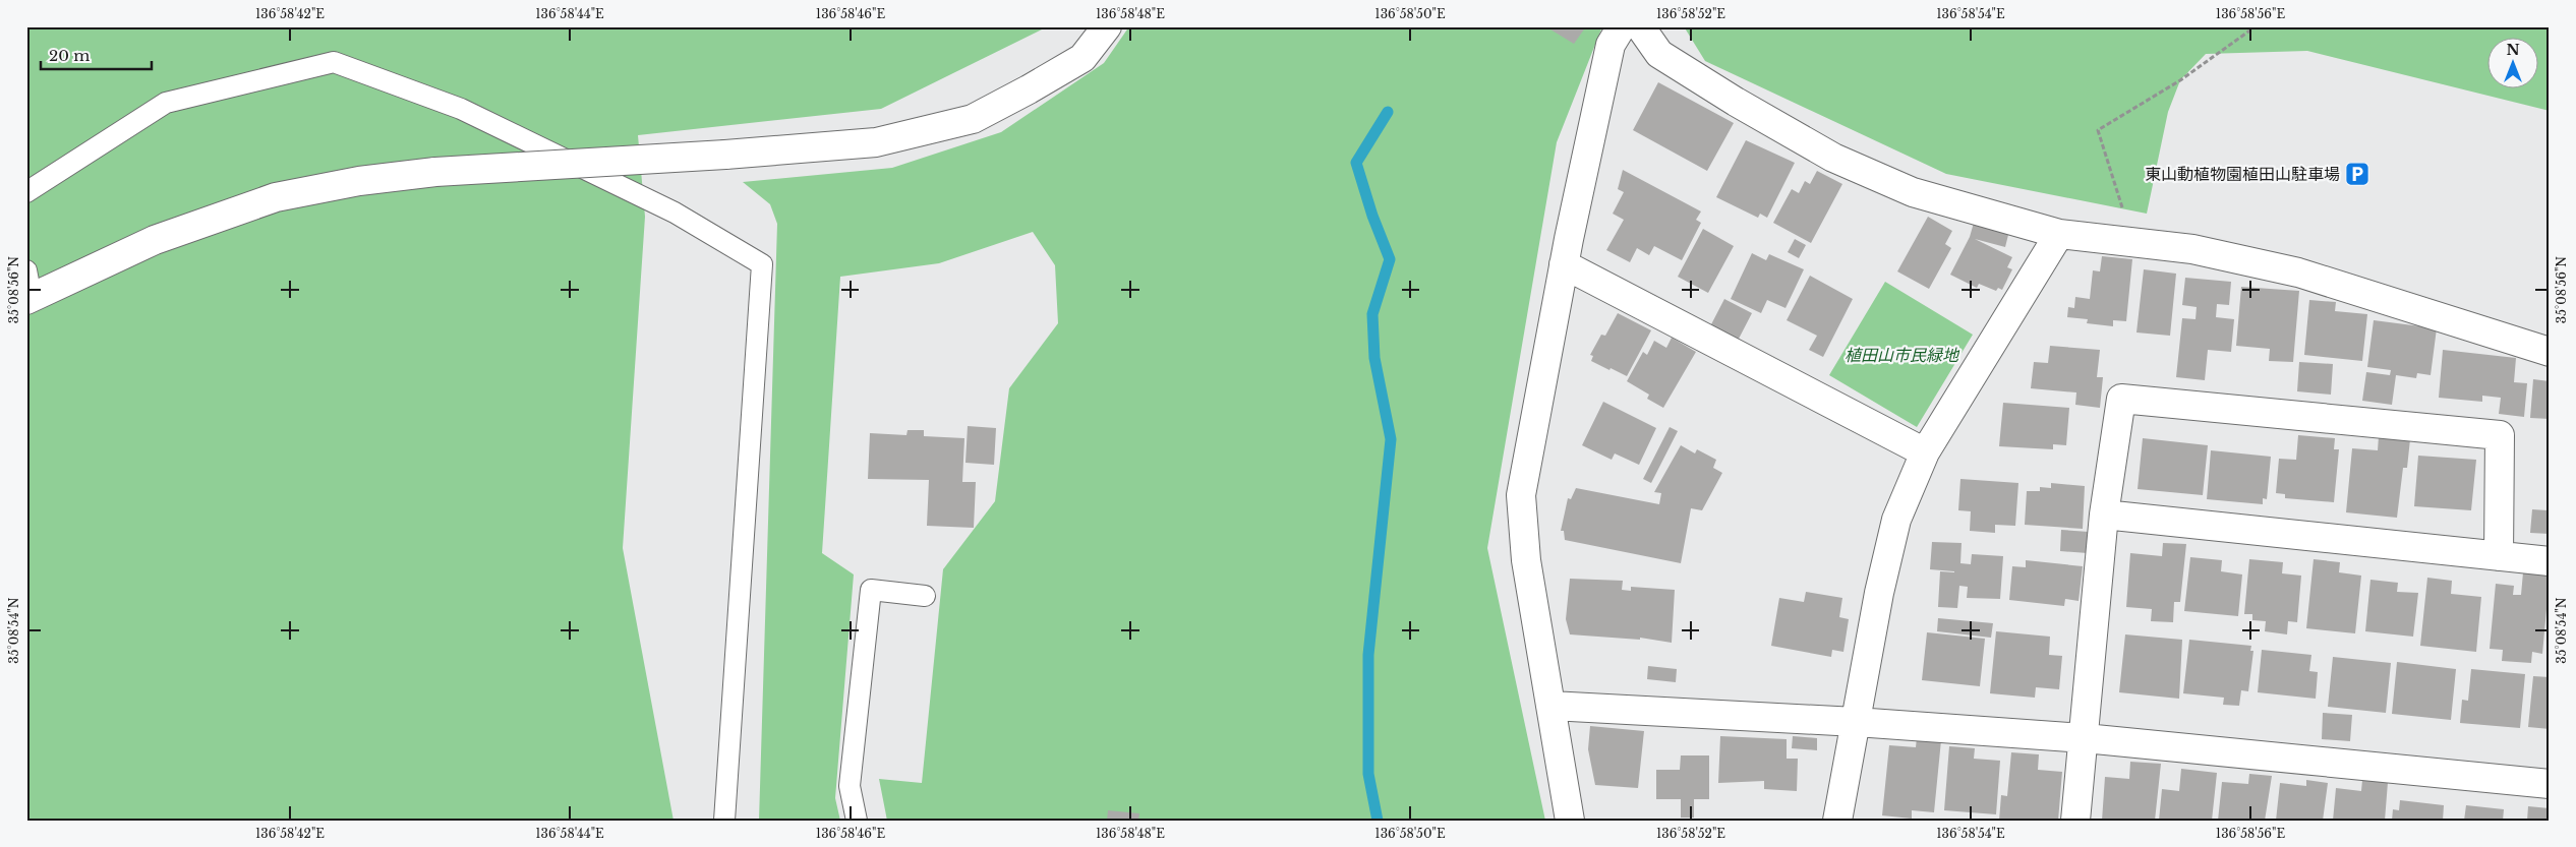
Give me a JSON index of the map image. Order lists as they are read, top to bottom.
{
  "parks": ["植田山市民緑地"],
  "places": {
    "parking": ["東山動植物園植田山駐車場"]
  },
  "scale_bar": "20 m",
  "north": "top",
  "coordinates": [
    "136°58'42\"E",
    "136°58'44\"E",
    "136°58'46\"E",
    "136°58'48\"E",
    "136°58'50\"E",
    "136°58'52\"E",
    "136°58'54\"E",
    "136°58'56\"E",
    "35°08'56\"N",
    "35°08'54\"N"
  ]
}
